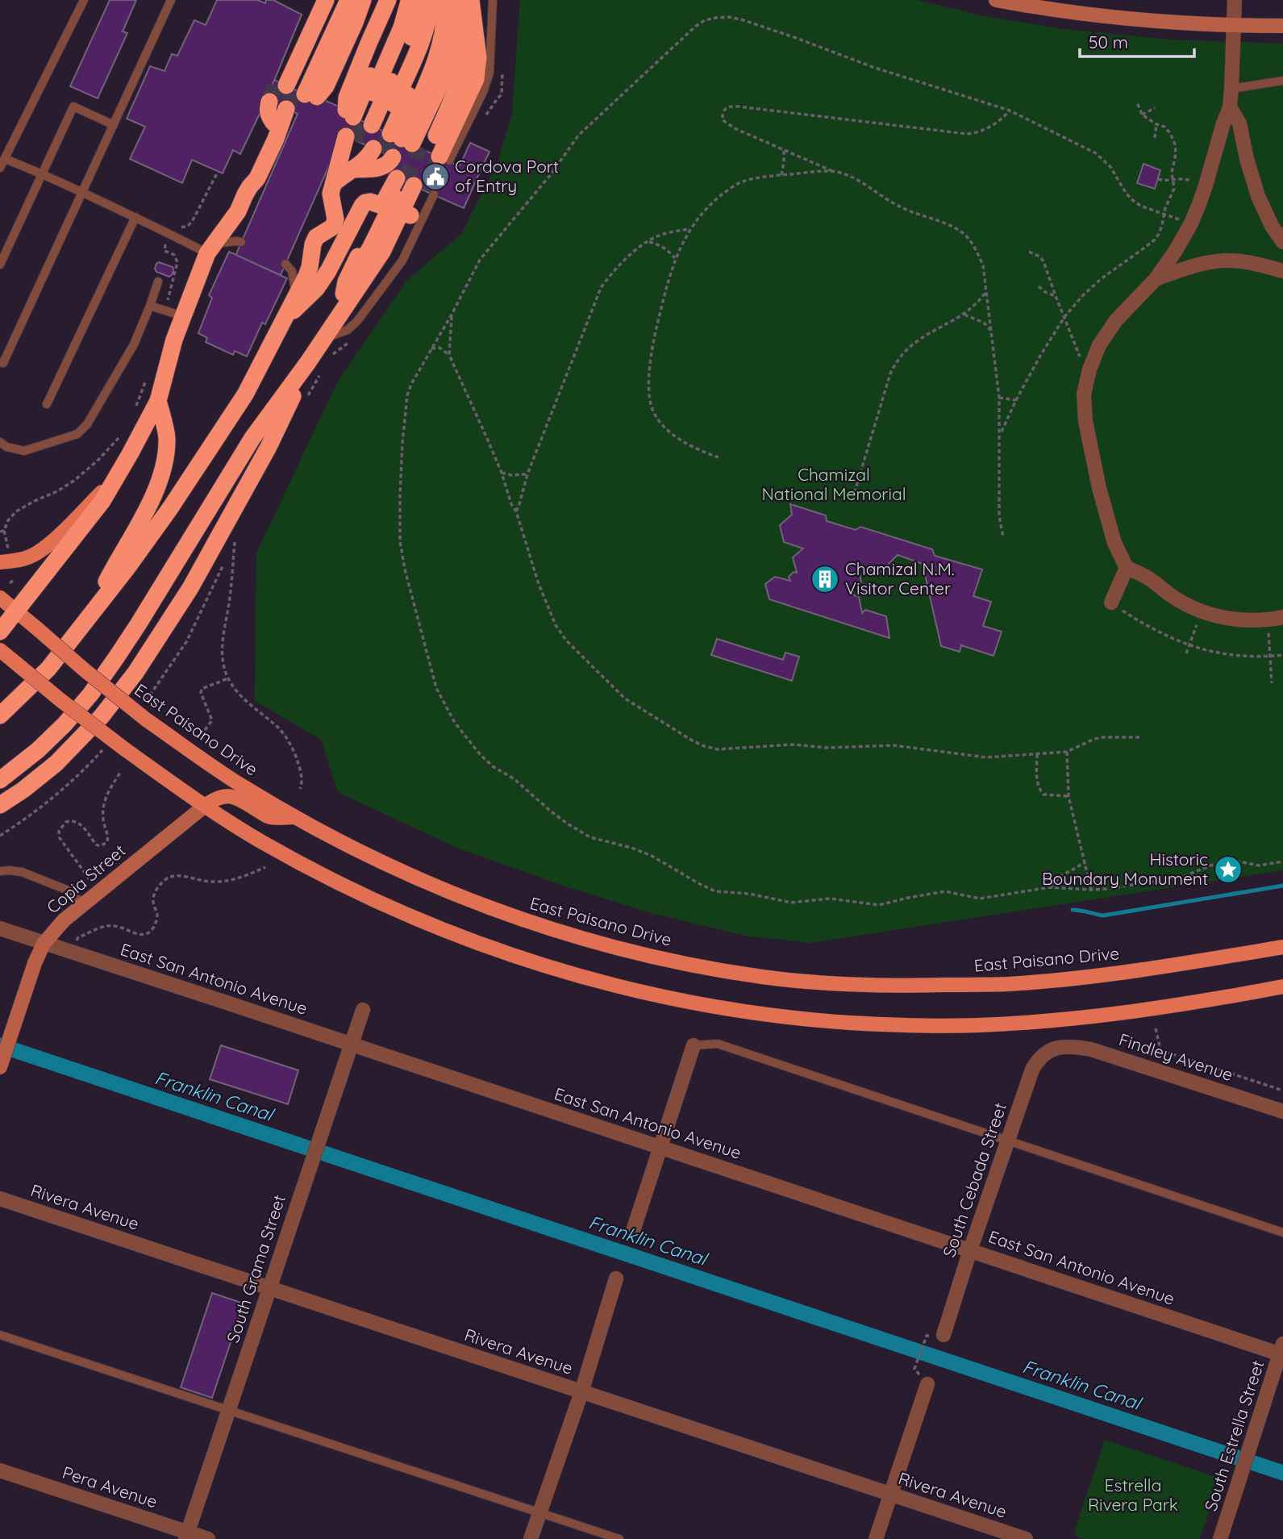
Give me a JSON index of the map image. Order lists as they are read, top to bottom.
{
  "streets": {
    "main road": ["East Paisano Drive", "Copia Street"],
    "street": [
      "East San Antonio Avenue",
      "Findley Avenue",
      "South Cebada Street",
      "Rivera Avenue",
      "South Grama Street",
      "South Estrella Street",
      "Pera Avenue"
    ]
  },
  "crossings": [
    ["Copia Street", "East San Antonio Avenue"],
    ["East San Antonio Avenue", "South Cebada Street"],
    ["East San Antonio Avenue", "South Grama Street"],
    ["East San Antonio Avenue", "South Estrella Street"],
    ["Findley Avenue", "South Cebada Street"],
    ["Rivera Avenue", "South Grama Street"],
    ["South Grama Street", "Pera Avenue"]
  ],
  "water": ["Franklin Canal"],
  "parks": ["Chamizal National Memorial", "Estrella Rivera Park"],
  "places": {
    "public building": ["Cordova Port of Entry"],
    "building": ["Chamizal N.M. Visitor Center"],
    "place": ["Historic Boundary Monument"]
  },
  "scale_bar": "50 m"
}
